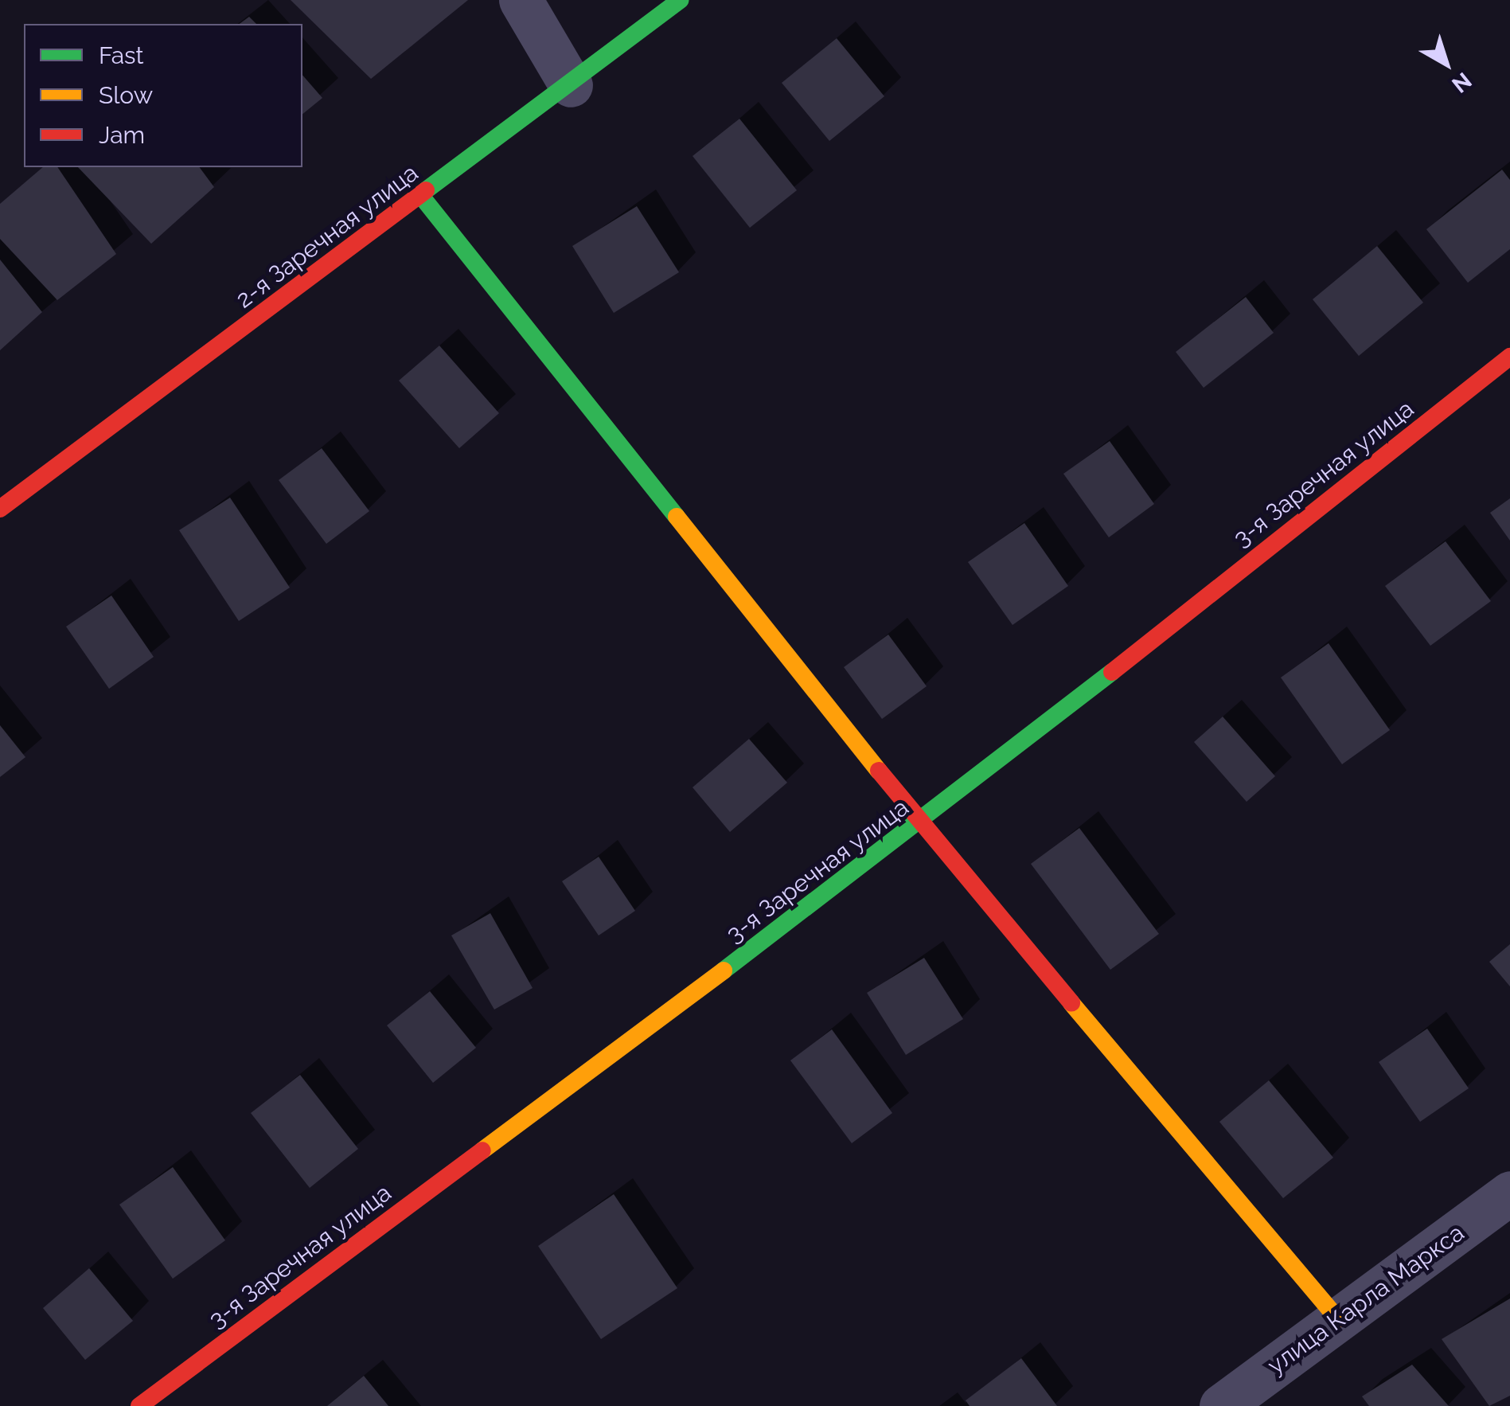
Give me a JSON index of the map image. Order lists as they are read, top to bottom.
{
  "streets": {
    "street": ["2-я Заречная улица", "3-я Заречная улица", "улица Карла Маркса"]
  },
  "legend": ["Fast", "Slow", "Jam"],
  "north": "bottom right"
}
